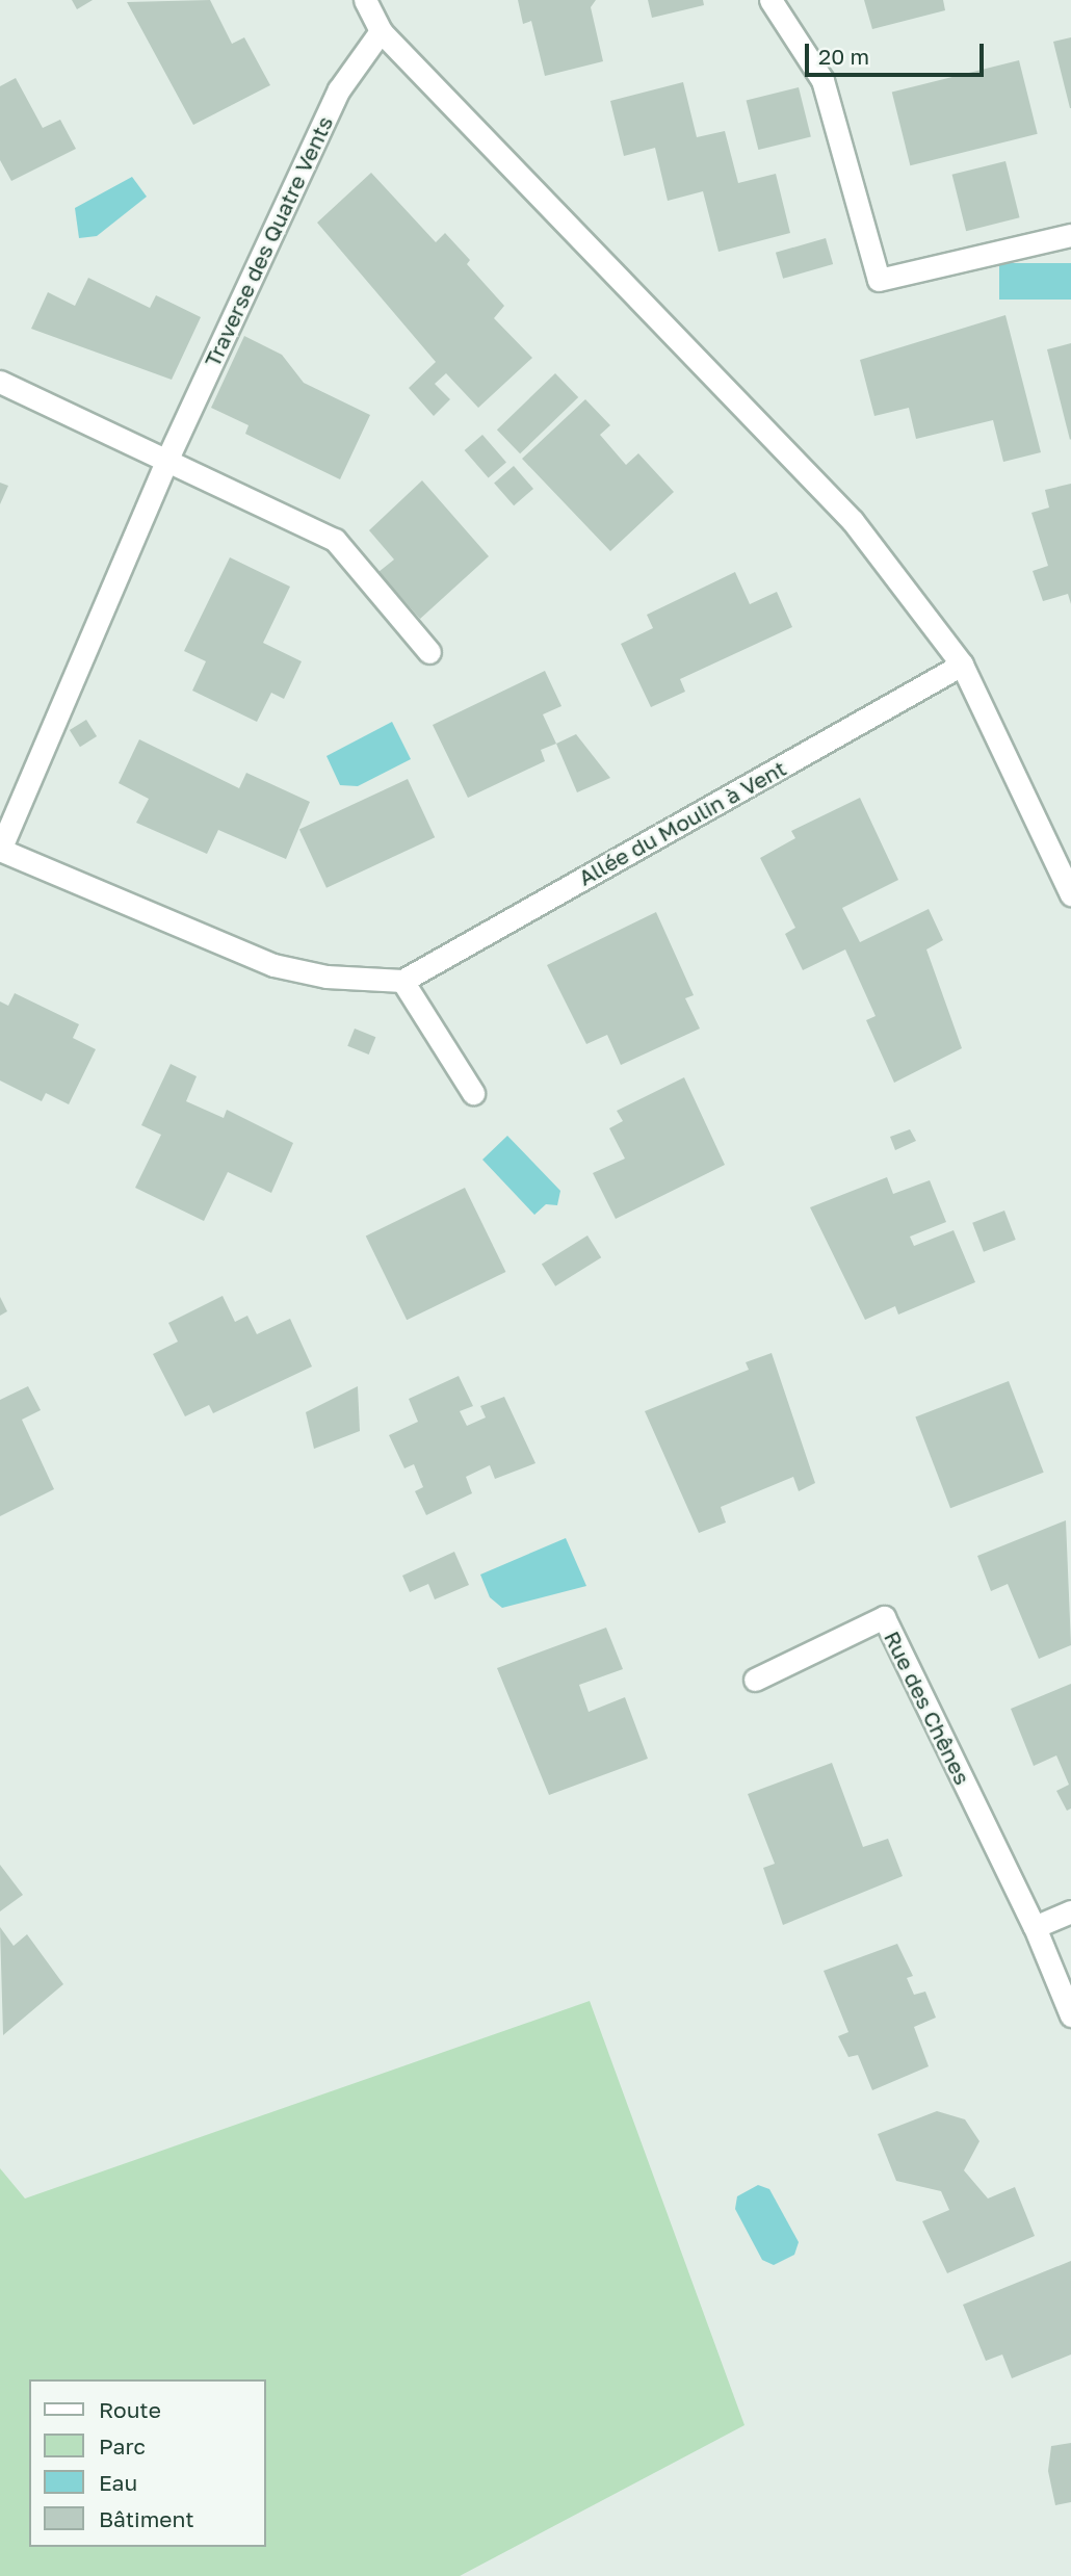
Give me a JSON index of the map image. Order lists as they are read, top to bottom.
{
  "streets": {
    "street": ["Traverse des Quatre Vents", "Allée du Moulin à Vent", "Rue des Chênes"]
  },
  "legend": [
    "Route",
    "Parc",
    "Eau",
    "Bâtiment"
  ],
  "scale_bar": "20 m"
}
